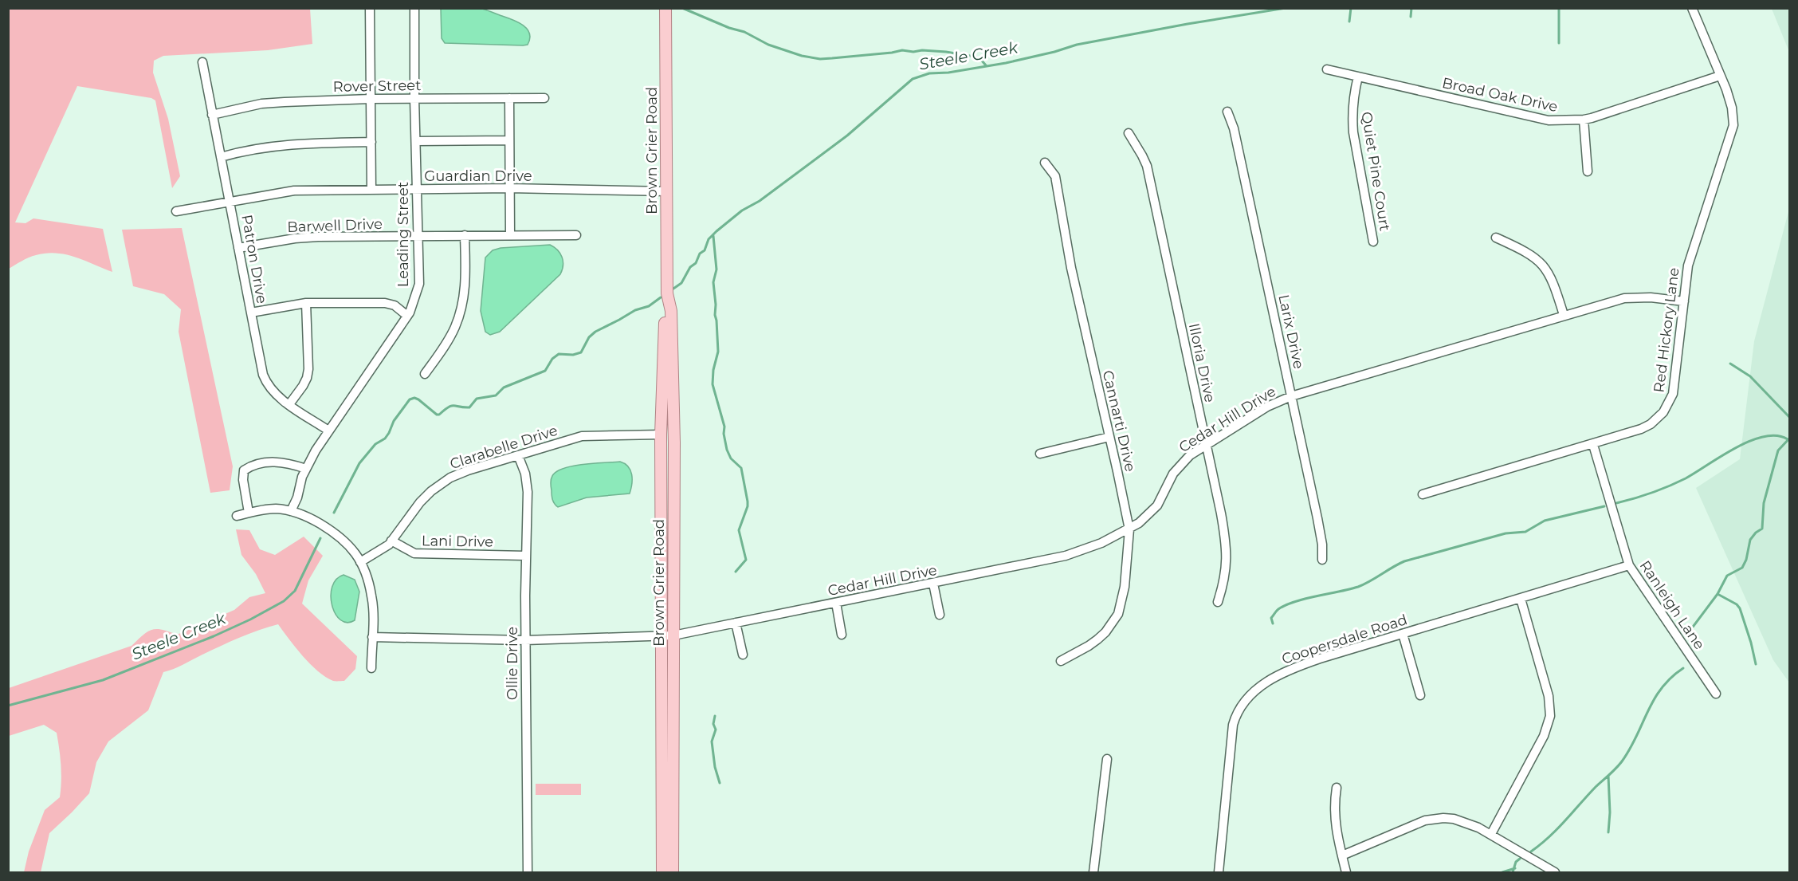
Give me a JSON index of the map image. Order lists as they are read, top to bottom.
{
  "streets": {
    "main road": ["Brown Grier Road"],
    "street": [
      "Rover Street",
      "Broad Oak Drive",
      "Quiet Pine Court",
      "Guardian Drive",
      "Barwell Drive",
      "Leading Street",
      "Patron Drive",
      "Red Hickory Lane",
      "Larix Drive",
      "Illoria Drive",
      "Cedar Hill Drive",
      "Cannarti Drive",
      "Clarabelle Drive",
      "Lani Drive",
      "Ranleigh Lane",
      "Coopersdale Road",
      "Ollie Drive"
    ]
  },
  "crossings": [
    ["Rover Street", "Leading Street"],
    ["Rover Street", "Patron Drive"],
    ["Broad Oak Drive", "Quiet Pine Court"],
    ["Broad Oak Drive", "Red Hickory Lane"],
    ["Brown Grier Road", "Guardian Drive"],
    ["Brown Grier Road", "Cedar Hill Drive"],
    ["Brown Grier Road", "Clarabelle Drive"],
    ["Guardian Drive", "Leading Street"],
    ["Guardian Drive", "Patron Drive"],
    ["Barwell Drive", "Leading Street"],
    ["Barwell Drive", "Patron Drive"],
    ["Leading Street", "Patron Drive"],
    ["Red Hickory Lane", "Cedar Hill Drive"],
    ["Red Hickory Lane", "Ranleigh Lane"],
    ["Larix Drive", "Cedar Hill Drive"],
    ["Illoria Drive", "Cedar Hill Drive"],
    ["Cedar Hill Drive", "Cannarti Drive"],
    ["Cedar Hill Drive", "Ollie Drive"],
    ["Clarabelle Drive", "Lani Drive"],
    ["Clarabelle Drive", "Ollie Drive"],
    ["Lani Drive", "Ollie Drive"],
    ["Ranleigh Lane", "Coopersdale Road"]
  ],
  "water": ["Steele Creek"]
}
